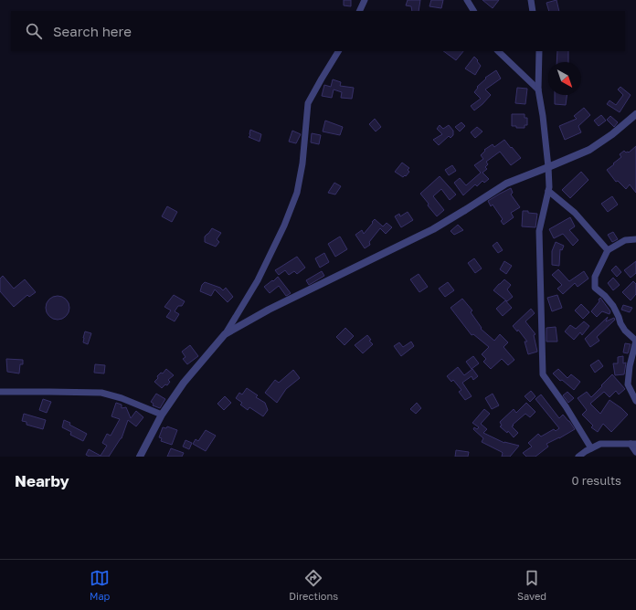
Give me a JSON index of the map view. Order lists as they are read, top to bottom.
{
  "north": "bottom right",
  "page": {
    "search": "Search here",
    "heading": ["Nearby", "0 results"],
    "nav": ["Map", "Directions", "Saved"]
  }
}
